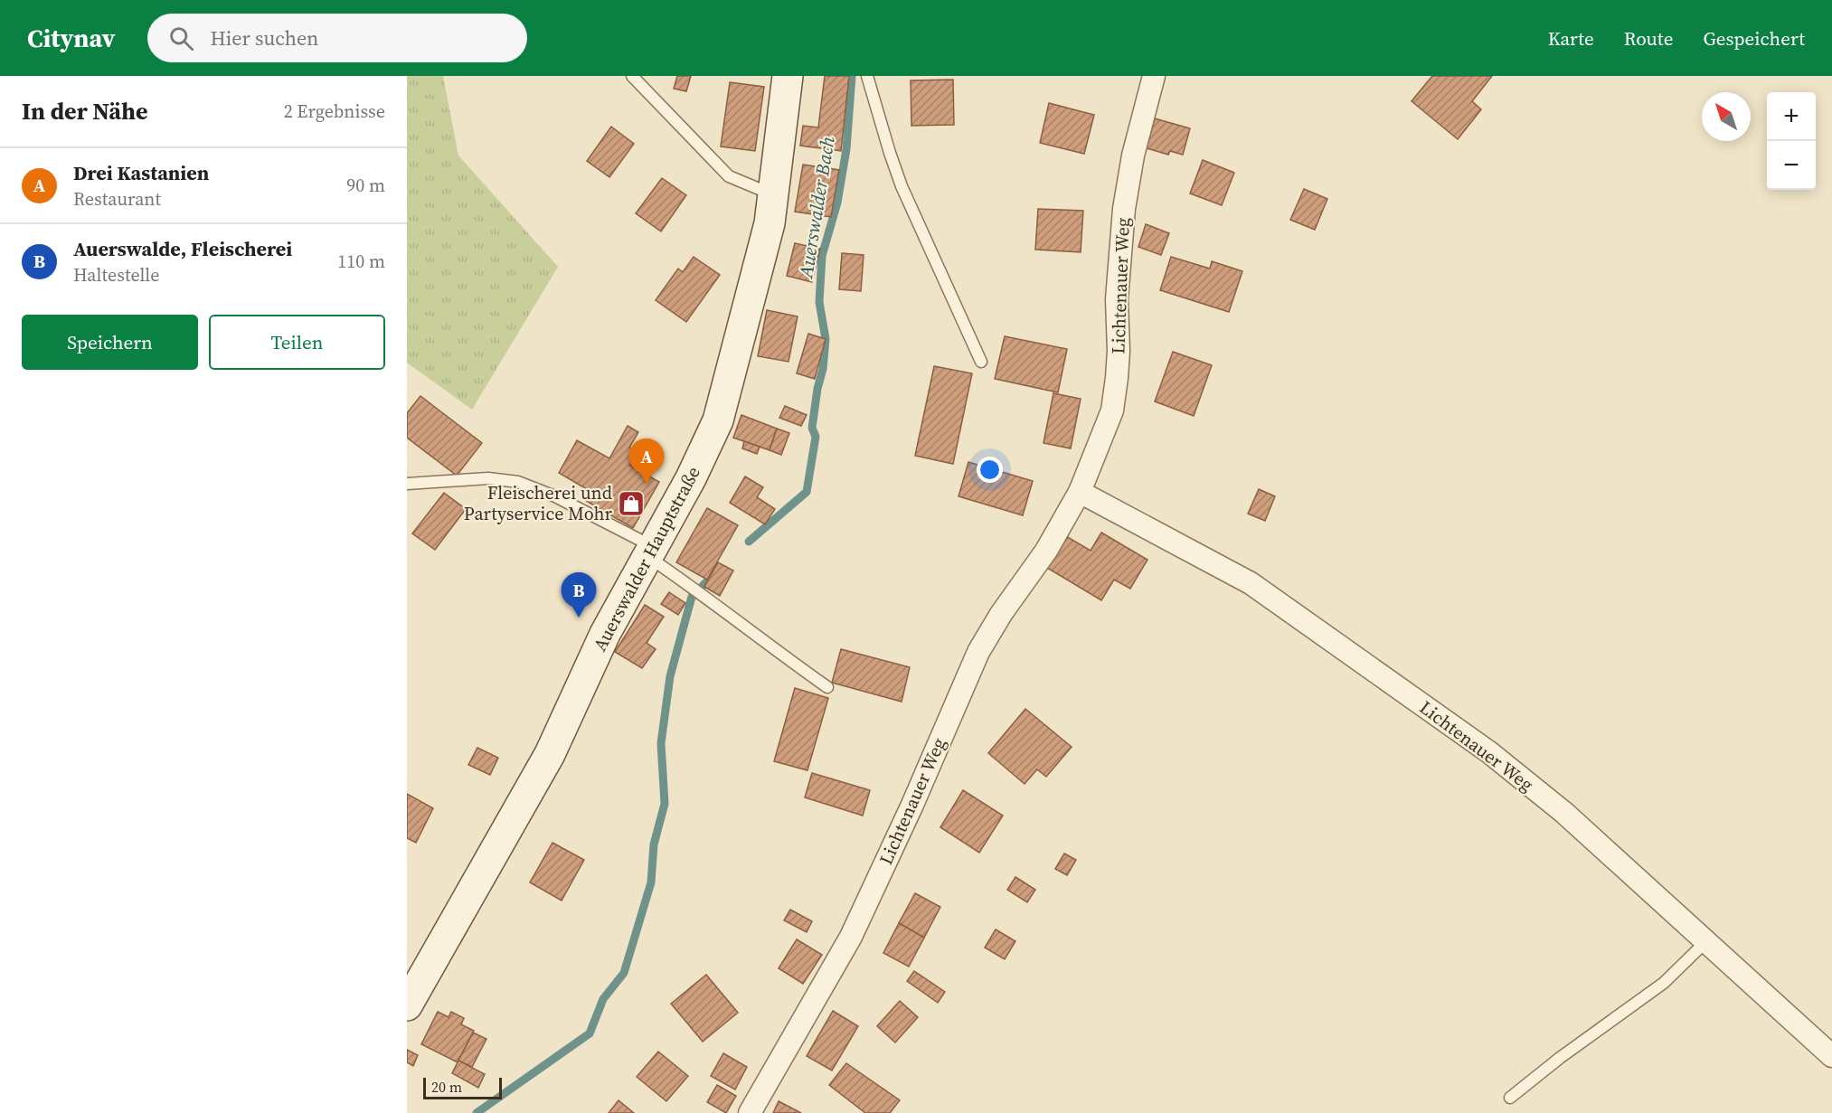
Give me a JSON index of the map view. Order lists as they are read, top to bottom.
{
  "streets": {
    "main road": ["Auerswalder Hauptstraße"],
    "street": ["Lichtenauer Weg"]
  },
  "water": ["Auerswalder Bach"],
  "places": {
    "shop": ["Fleischerei und Partyservice Mohr"]
  },
  "scale_bar": "20 m",
  "north": "top left",
  "page": {
    "header": "Citynav",
    "search": "Hier suchen",
    "nav": ["Karte", "Route", "Gespeichert"],
    "heading": ["In der Nähe", "2 Ergebnisse"],
    "map_buttons": ["+", "−"],
    "list": [
      {
        "mark": "A",
        "name": "Drei Kastanien",
        "note": "Restaurant",
        "value": "90 m"
      },
      {
        "mark": "B",
        "name": "Auerswalde, Fleischerei",
        "note": "Haltestelle",
        "value": "110 m"
      }
    ],
    "buttons": ["Speichern", "Teilen"],
    "pins": ["A", "B"],
    "scale": "20 m"
  }
}
